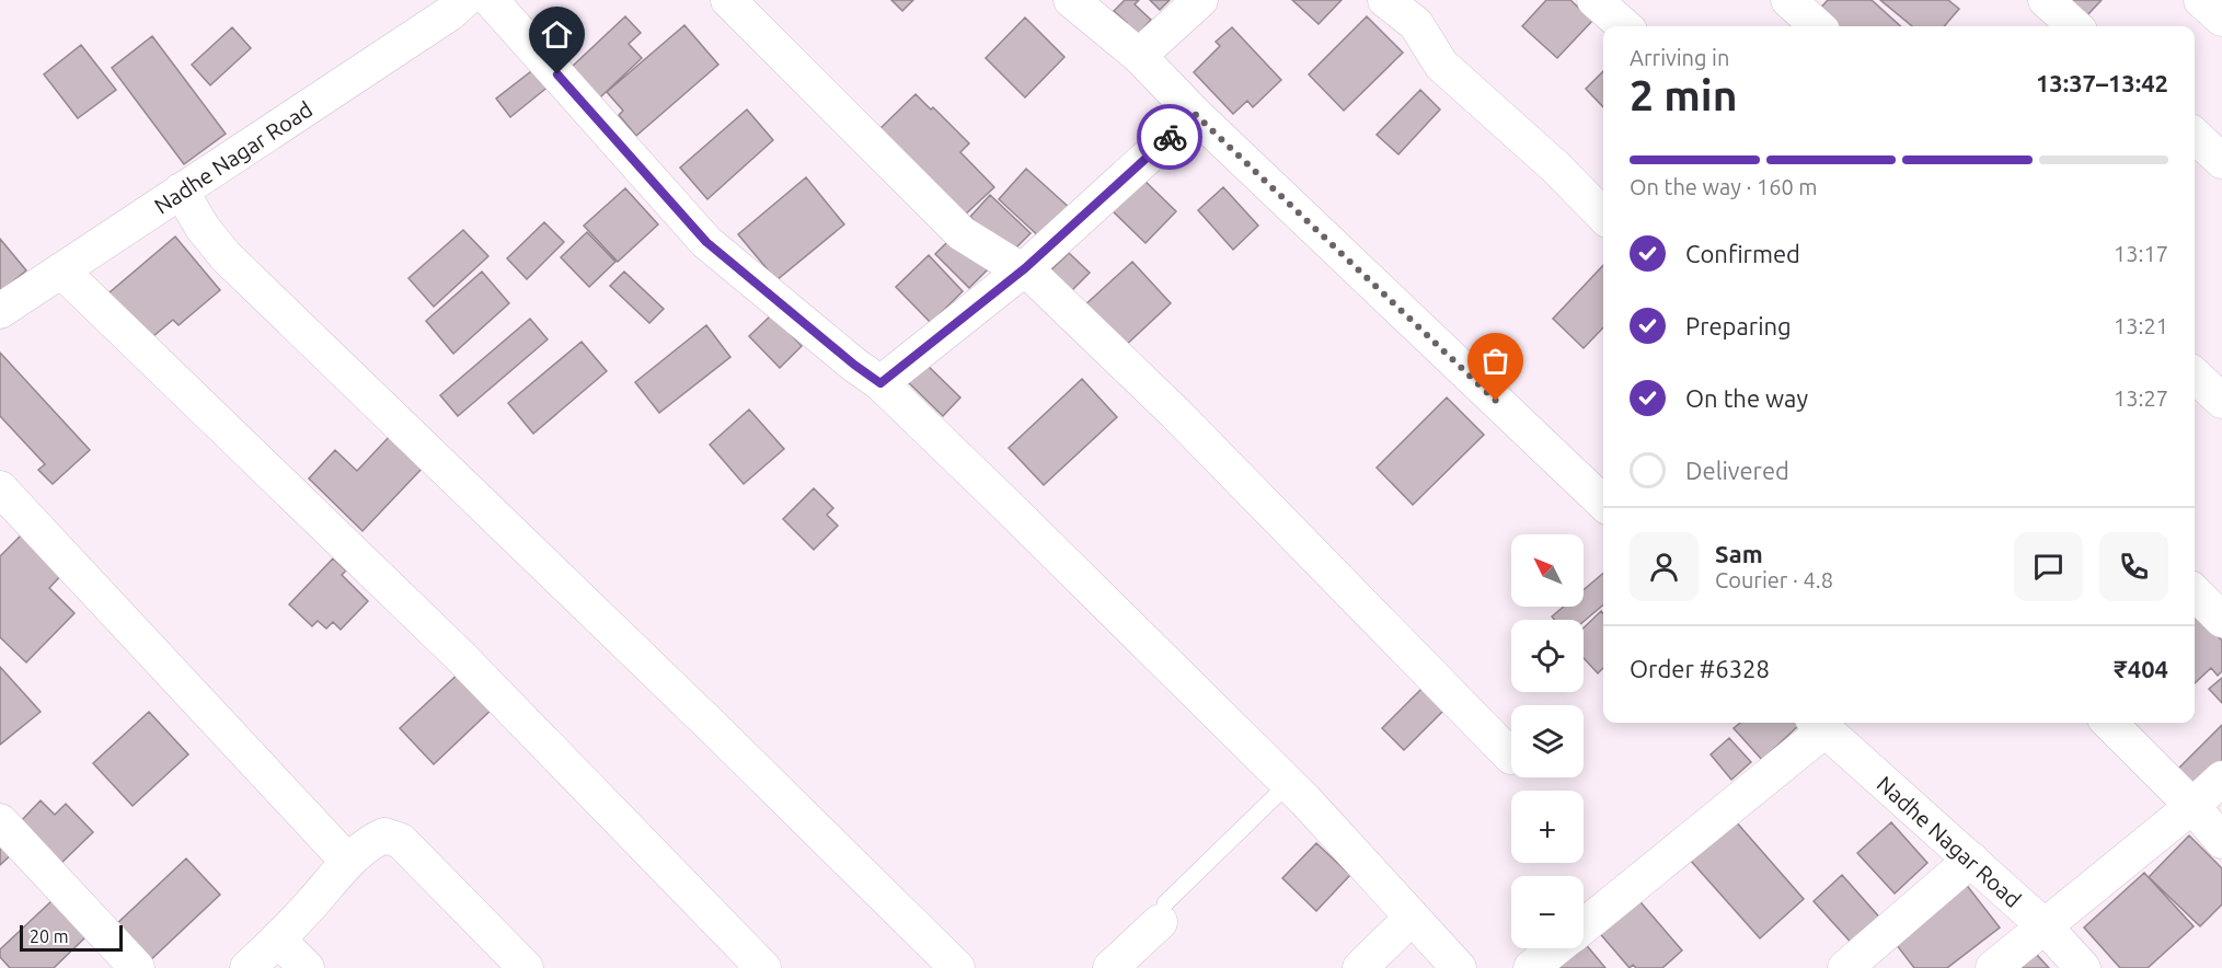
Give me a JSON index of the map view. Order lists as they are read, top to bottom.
{
  "streets": {
    "street": ["Nadhe Nagar Road"]
  },
  "scale_bar": "20 m",
  "north": "top left",
  "page": {
    "heading": ["2 min", "Arriving in", "13:37–13:42"],
    "panel": [
      "Sam",
      "Courier · 4.8",
      "Order #6328",
      "₹404"
    ],
    "bar": "On the way · 160 m",
    "list": [
      ["Confirmed", "13:17"],
      ["Preparing", "13:21"],
      ["On the way", "13:27"],
      "Delivered"
    ],
    "map_buttons": ["+", "−"],
    "scale": "20 m"
  }
}
